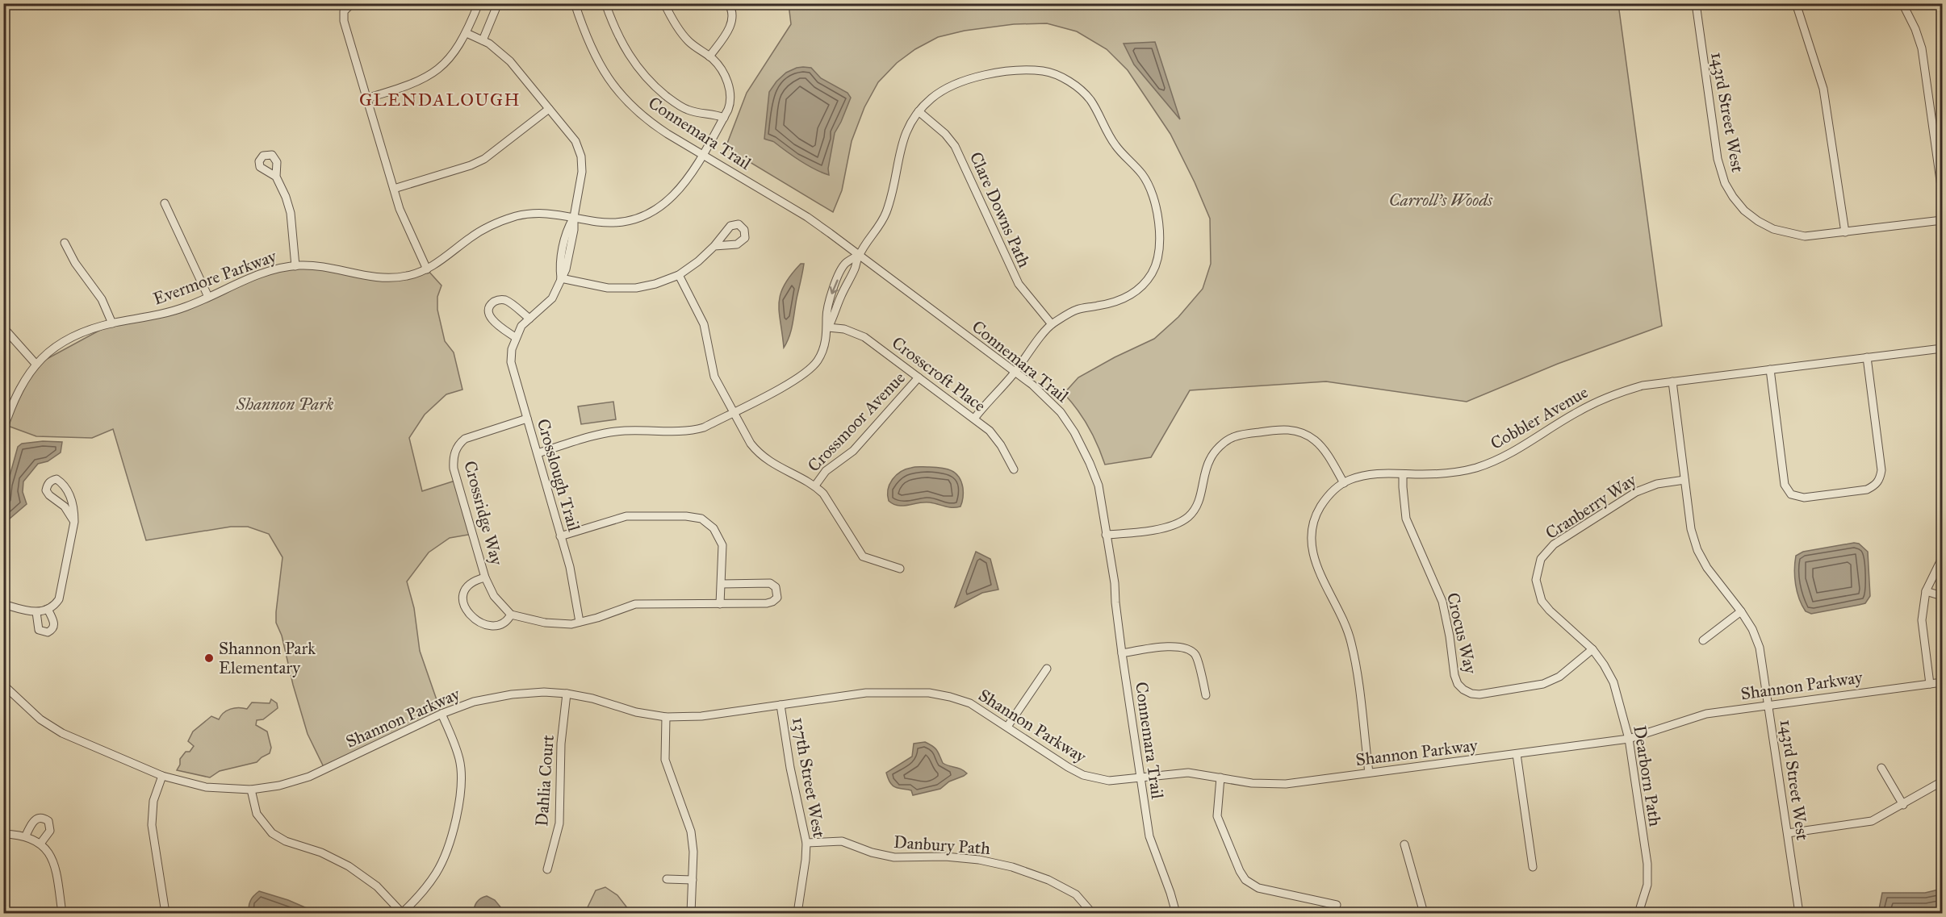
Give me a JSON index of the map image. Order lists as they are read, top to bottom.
{
  "streets": {
    "street": [
      "143rd Street West",
      "Connemara Trail",
      "Clare Downs Path",
      "Evermore Parkway",
      "Crosscroft Place",
      "Cobbler Avenue",
      "Crossmoor Avenue",
      "Crosslough Trail",
      "Cranberry Way",
      "Crossridge Way",
      "Crocus Way",
      "Shannon Parkway",
      "Dearborn Path",
      "137th Street West",
      "Dahlia Court",
      "Danbury Path"
    ]
  },
  "crossings": [
    ["143rd Street West", "Cobbler Avenue"],
    ["143rd Street West", "Cranberry Way"],
    ["143rd Street West", "Shannon Parkway"],
    ["Connemara Trail", "Evermore Parkway"],
    ["Connemara Trail", "Shannon Parkway"],
    ["Evermore Parkway", "Crosslough Trail"],
    ["Crosscroft Place", "Crossmoor Avenue"],
    ["Cobbler Avenue", "Crocus Way"],
    ["Cobbler Avenue", "Shannon Parkway"],
    ["Crosslough Trail", "Crossridge Way"],
    ["Cranberry Way", "Crocus Way"],
    ["Cranberry Way", "Dearborn Path"],
    ["Crocus Way", "Dearborn Path"],
    ["Shannon Parkway", "Dearborn Path"],
    ["Shannon Parkway", "137th Street West"],
    ["Shannon Parkway", "Dahlia Court"],
    ["137th Street West", "Danbury Path"]
  ],
  "districts": ["GLENDALOUGH"],
  "parks": ["Carroll's Woods", "Shannon Park"],
  "places": ["Shannon Park Elementary"]
}
